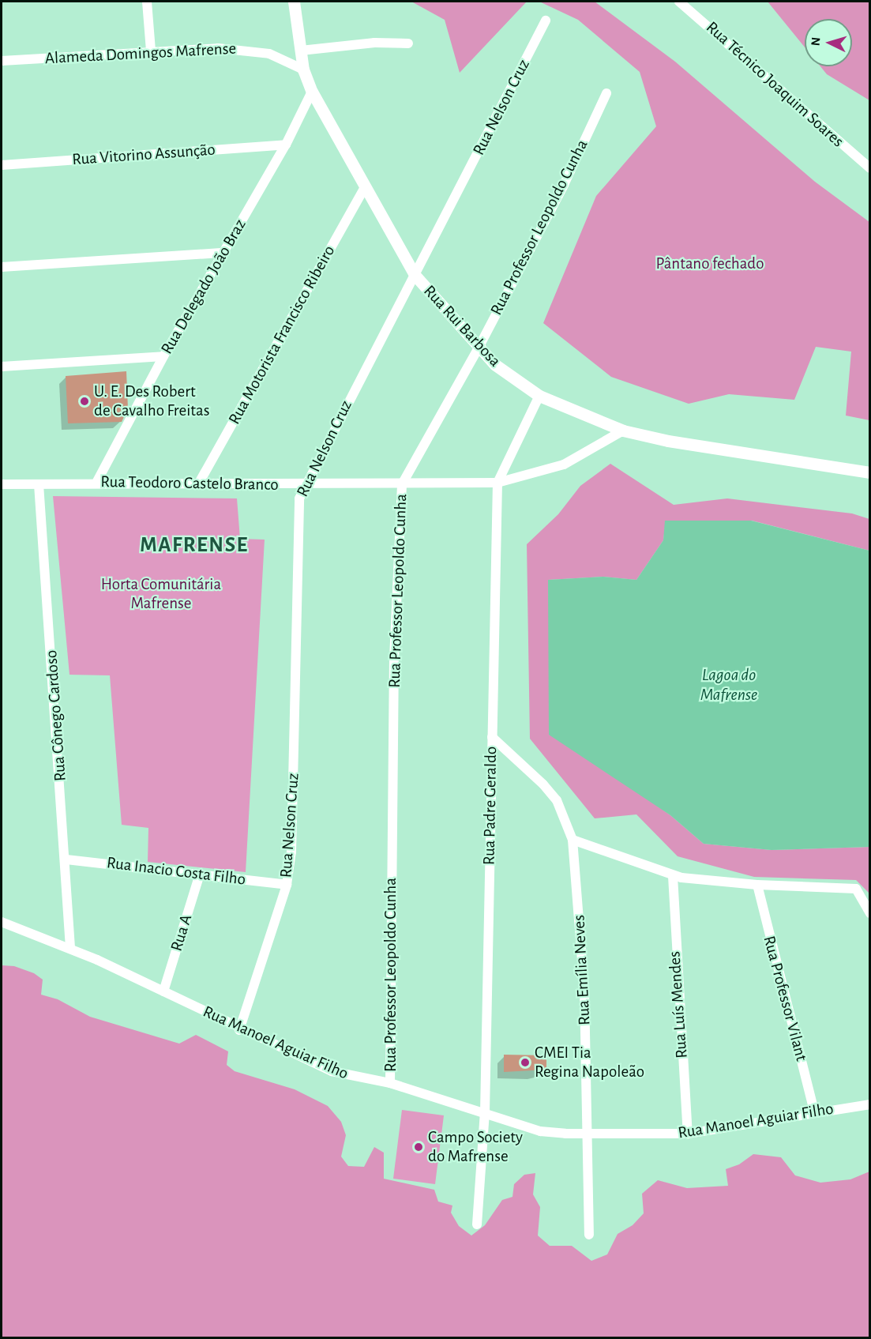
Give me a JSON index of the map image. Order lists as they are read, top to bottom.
{
  "streets": {
    "street": [
      "Alameda Domingos Mafrense",
      "Rua Técnico Joaquim Soares",
      "Rua Nelson Cruz",
      "Rua Vitorino Assunção",
      "Rua Professor Leopoldo Cunha",
      "Rua Delegado João Braz",
      "Rua Rui Barbosa",
      "Rua Motorista Francisco Ribeiro",
      "Rua Teodoro Castelo Branco",
      "Rua Cônego Cardoso",
      "Rua Padre Geraldo",
      "Rua Inacio Costa Filho",
      "Rua A",
      "Rua Emília Neves",
      "Rua Professor Vilant",
      "Rua Luís Mendes",
      "Rua Manoel Aguiar Filho"
    ]
  },
  "crossings": [
    ["Alameda Domingos Mafrense", "Rua Rui Barbosa"],
    ["Rua Nelson Cruz", "Rua Rui Barbosa"],
    ["Rua Nelson Cruz", "Rua Teodoro Castelo Branco"],
    ["Rua Nelson Cruz", "Rua Inacio Costa Filho"],
    ["Rua Nelson Cruz", "Rua Manoel Aguiar Filho"],
    ["Rua Vitorino Assunção", "Rua Delegado João Braz"],
    ["Rua Professor Leopoldo Cunha", "Rua Rui Barbosa"],
    ["Rua Professor Leopoldo Cunha", "Rua Teodoro Castelo Branco"],
    ["Rua Professor Leopoldo Cunha", "Rua Manoel Aguiar Filho"],
    ["Rua Delegado João Braz", "Rua Rui Barbosa"],
    ["Rua Delegado João Braz", "Rua Teodoro Castelo Branco"],
    ["Rua Rui Barbosa", "Rua Motorista Francisco Ribeiro"],
    ["Rua Rui Barbosa", "Rua Teodoro Castelo Branco"],
    ["Rua Rui Barbosa", "Rua Padre Geraldo"],
    ["Rua Motorista Francisco Ribeiro", "Rua Teodoro Castelo Branco"],
    ["Rua Teodoro Castelo Branco", "Rua Cônego Cardoso"],
    ["Rua Teodoro Castelo Branco", "Rua Padre Geraldo"],
    ["Rua Cônego Cardoso", "Rua Inacio Costa Filho"],
    ["Rua Cônego Cardoso", "Rua Manoel Aguiar Filho"],
    ["Rua Padre Geraldo", "Rua Emília Neves"],
    ["Rua Padre Geraldo", "Rua Manoel Aguiar Filho"],
    ["Rua Inacio Costa Filho", "Rua A"],
    ["Rua A", "Rua Manoel Aguiar Filho"],
    ["Rua Emília Neves", "Rua Manoel Aguiar Filho"],
    ["Rua Professor Vilant", "Rua Manoel Aguiar Filho"],
    ["Rua Luís Mendes", "Rua Manoel Aguiar Filho"]
  ],
  "districts": ["MAFRENSE"],
  "water": ["Lagoa do Mafrense"],
  "parks": ["Pântano fechado", "Horta Comunitária Mafrense"],
  "places": ["U. E. Des Robert de Cavalho Freitas", "CMEI Tia Regina Napoleão", "Campo Society do Mafrense"],
  "north": "left"
}
